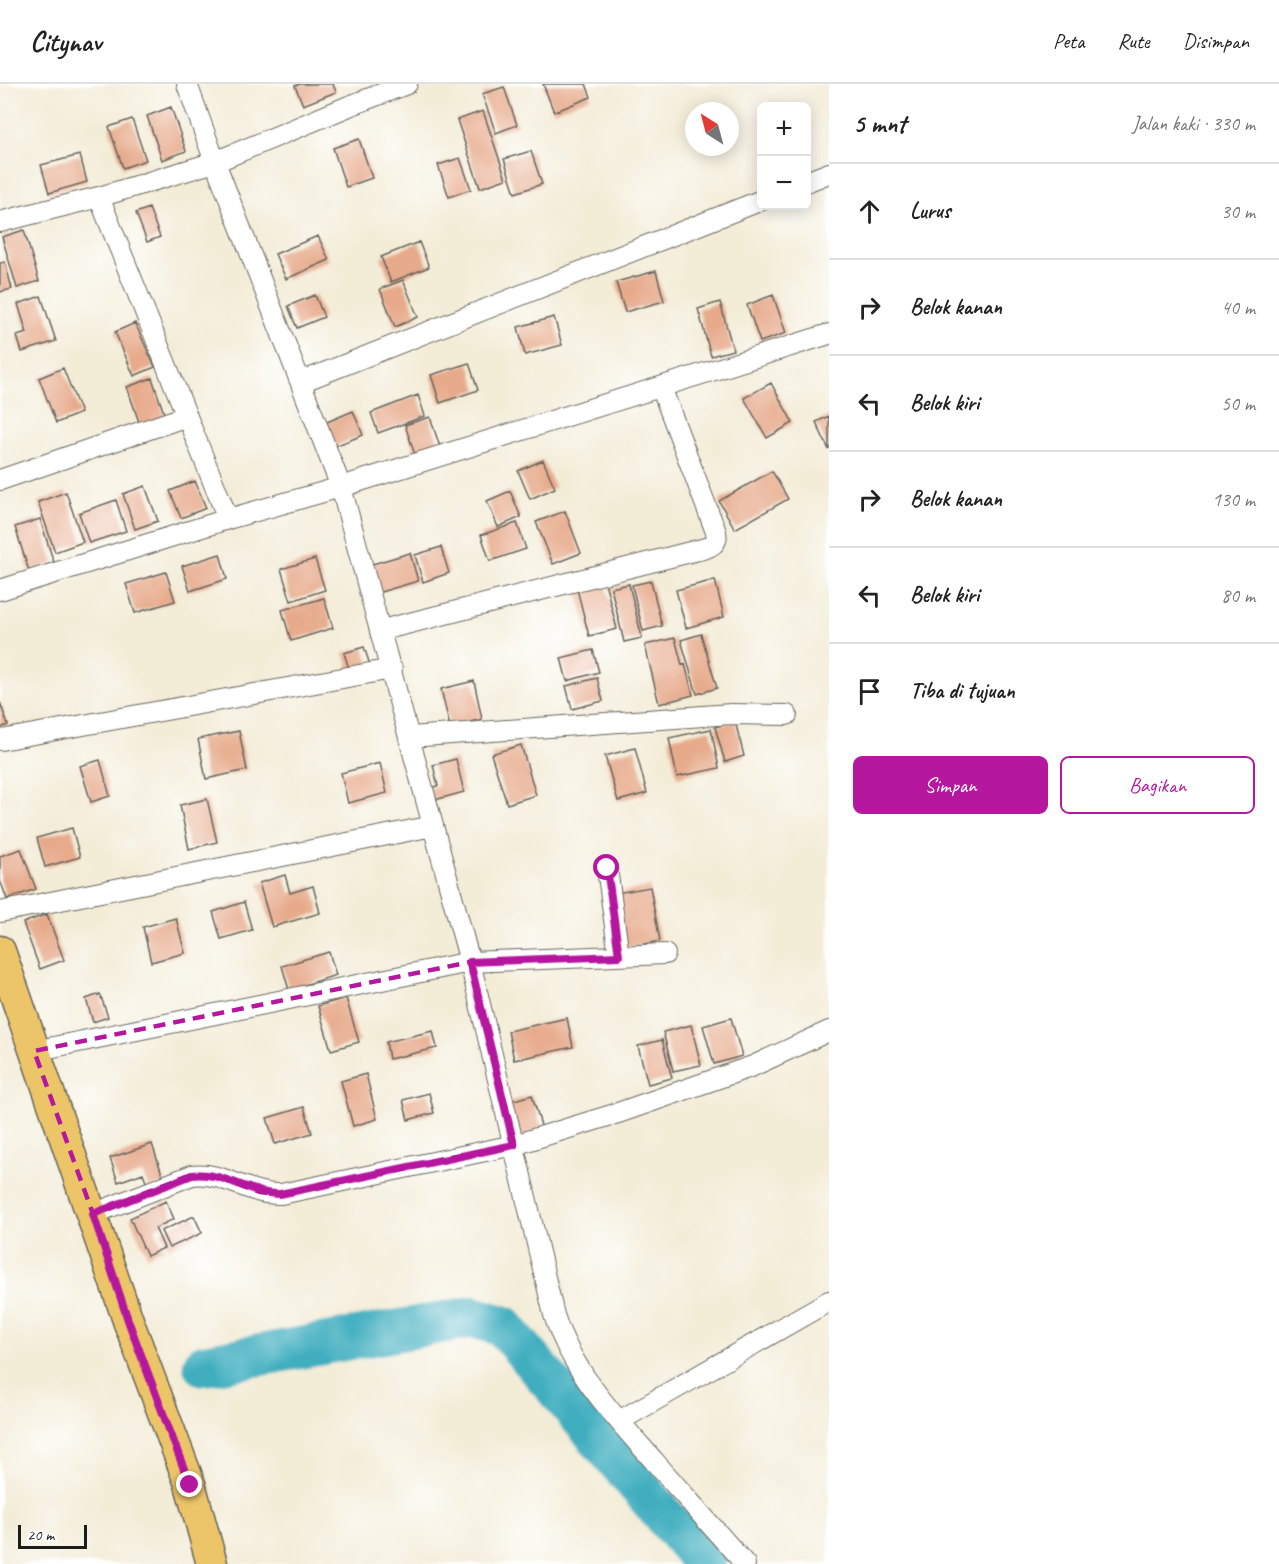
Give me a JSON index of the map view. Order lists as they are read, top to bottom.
{
  "scale_bar": "20 m",
  "north": "top left",
  "page": {
    "header": "Citynav",
    "nav": ["Peta", "Rute", "Disimpan"],
    "heading": ["5 mnt", "Jalan kaki · 330 m"],
    "map_buttons": ["+", "−"],
    "list": [
      ["Lurus", "30 m"],
      ["Belok kanan", "40 m"],
      ["Belok kiri", "50 m"],
      ["Belok kanan", "130 m"],
      ["Belok kiri", "80 m"],
      "Tiba di tujuan"
    ],
    "buttons": ["Simpan", "Bagikan"],
    "scale": "20 m"
  }
}
